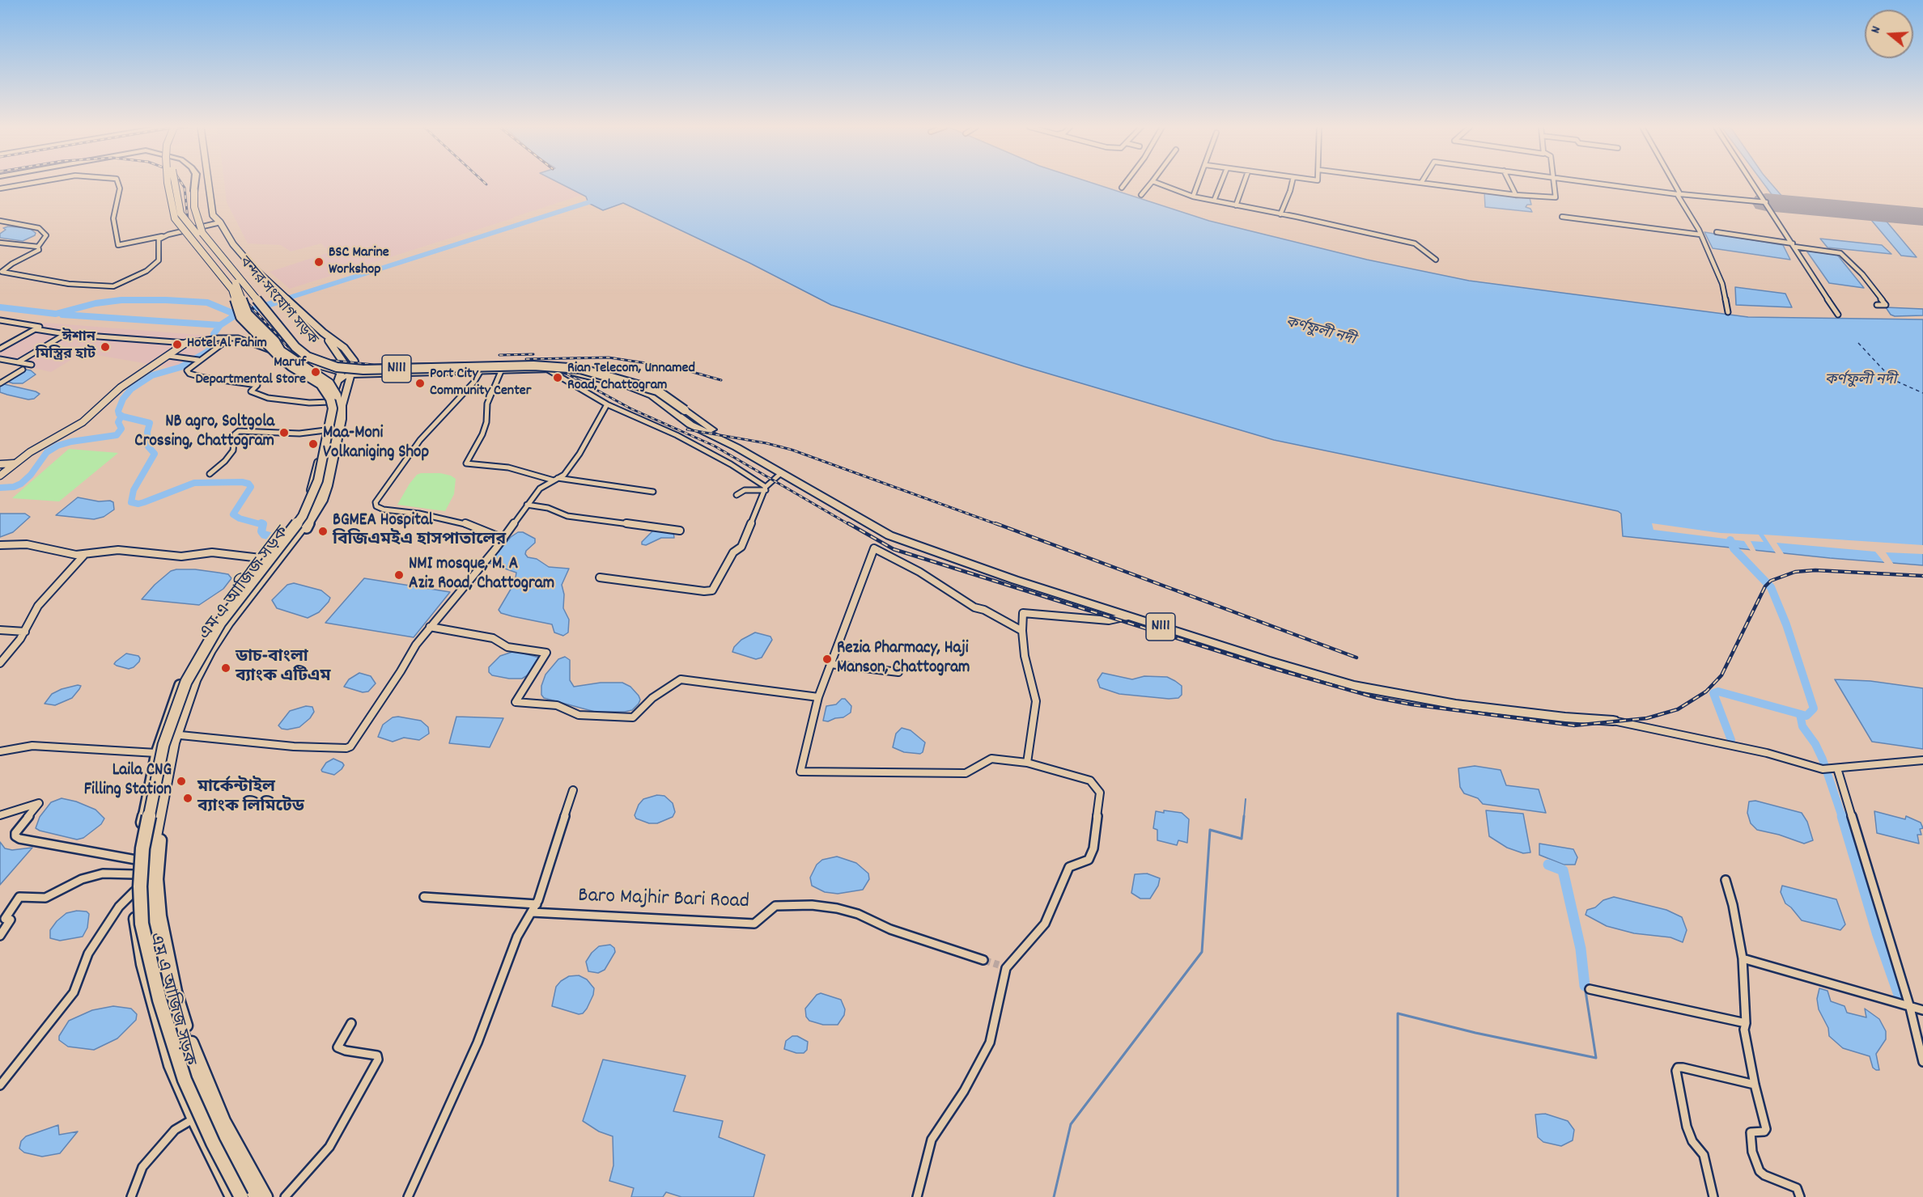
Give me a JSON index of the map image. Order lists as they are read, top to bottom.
{
  "streets": {
    "highway": ["বন্দর সংযোগ সড়ক", "N111"],
    "main road": ["এম এ আজিজ সড়ক"],
    "street": ["Baro Majhir Bari Road"]
  },
  "crossings": [
    ["বন্দর সংযোগ সড়ক", "N111"],
    ["N111", "এম এ আজিজ সড়ক"]
  ],
  "water": ["কর্ণফুলী নদী"],
  "places": [
    "BSC Marine Workshop",
    "Hotel Al Fahim",
    "ঈশান মিস্ত্রির হাট",
    "Maruf Departmental Store",
    "Rian Telecom, Unnamed Road, Chattogram",
    "Port City Community Center",
    "NB agro, Soltgola Crossing, Chattogram",
    "Maa-Moni Volkaniging Shop",
    "BGMEA Hospital বিজিএমইএ হাসপাতালের",
    "NMI mosque, M. A Aziz Road, Chattogram",
    "Rezia Pharmacy, Haji Manson, Chattogram",
    "ডাচ-বাংলা ব্যাংক এটিএম",
    "Laila CNG Filling Station",
    "মার্কেন্টাইল ব্যাংক লিমিটেড"
  ],
  "north": "left"
}
